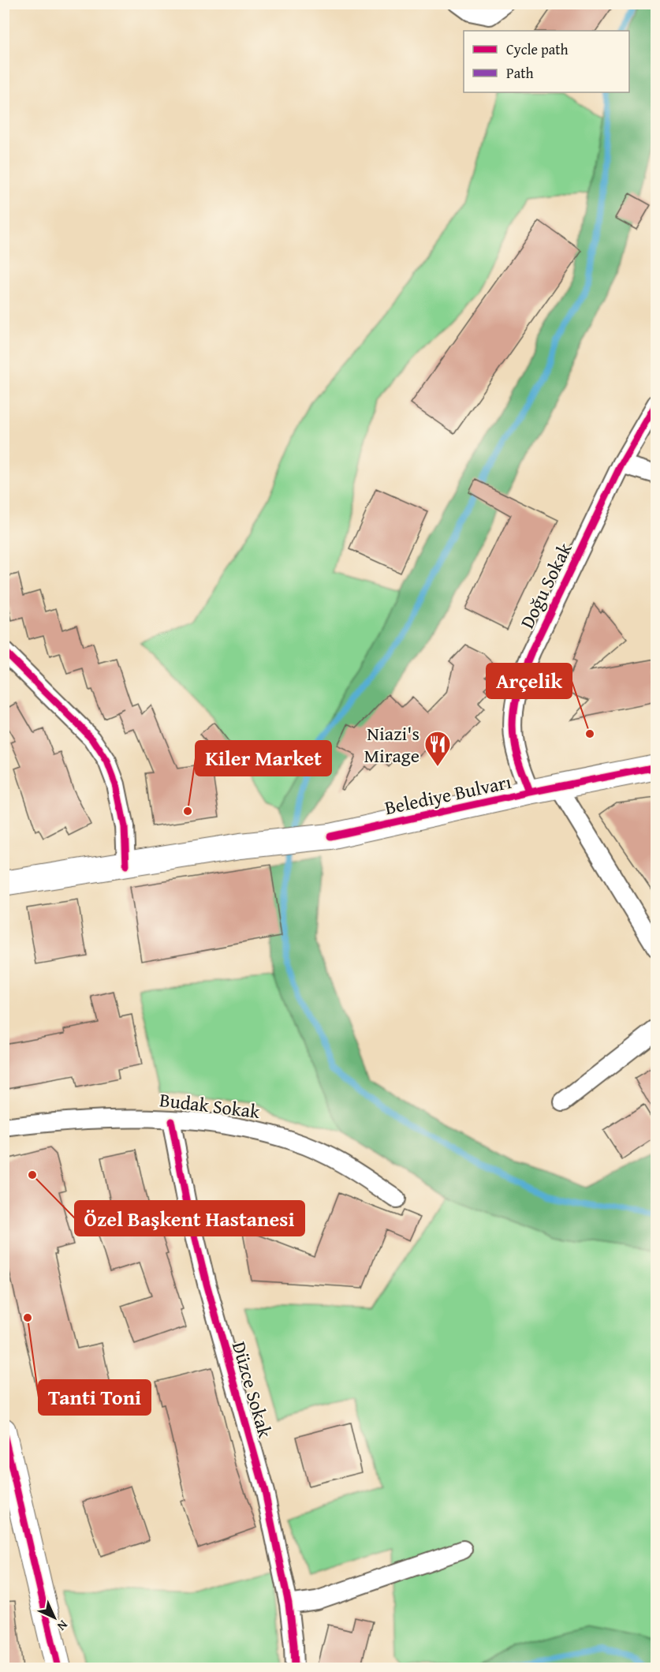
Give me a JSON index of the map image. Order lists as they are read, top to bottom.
{
  "streets": {
    "main road": ["Belediye Bulvarı"],
    "street": ["Doğu Sokak", "Budak Sokak", "Düzce Sokak"]
  },
  "crossings": [
    ["Doğu Sokak", "Belediye Bulvarı"],
    ["Budak Sokak", "Düzce Sokak"]
  ],
  "places": {
    "other": [
      "Arçelik",
      "Kiler Market",
      "Özel Başkent Hastanesi",
      "Tanti Toni"
    ],
    "restaurant": ["Niazi's Mirage"]
  },
  "legend": ["Cycle path", "Path"],
  "north": "bottom right"
}
